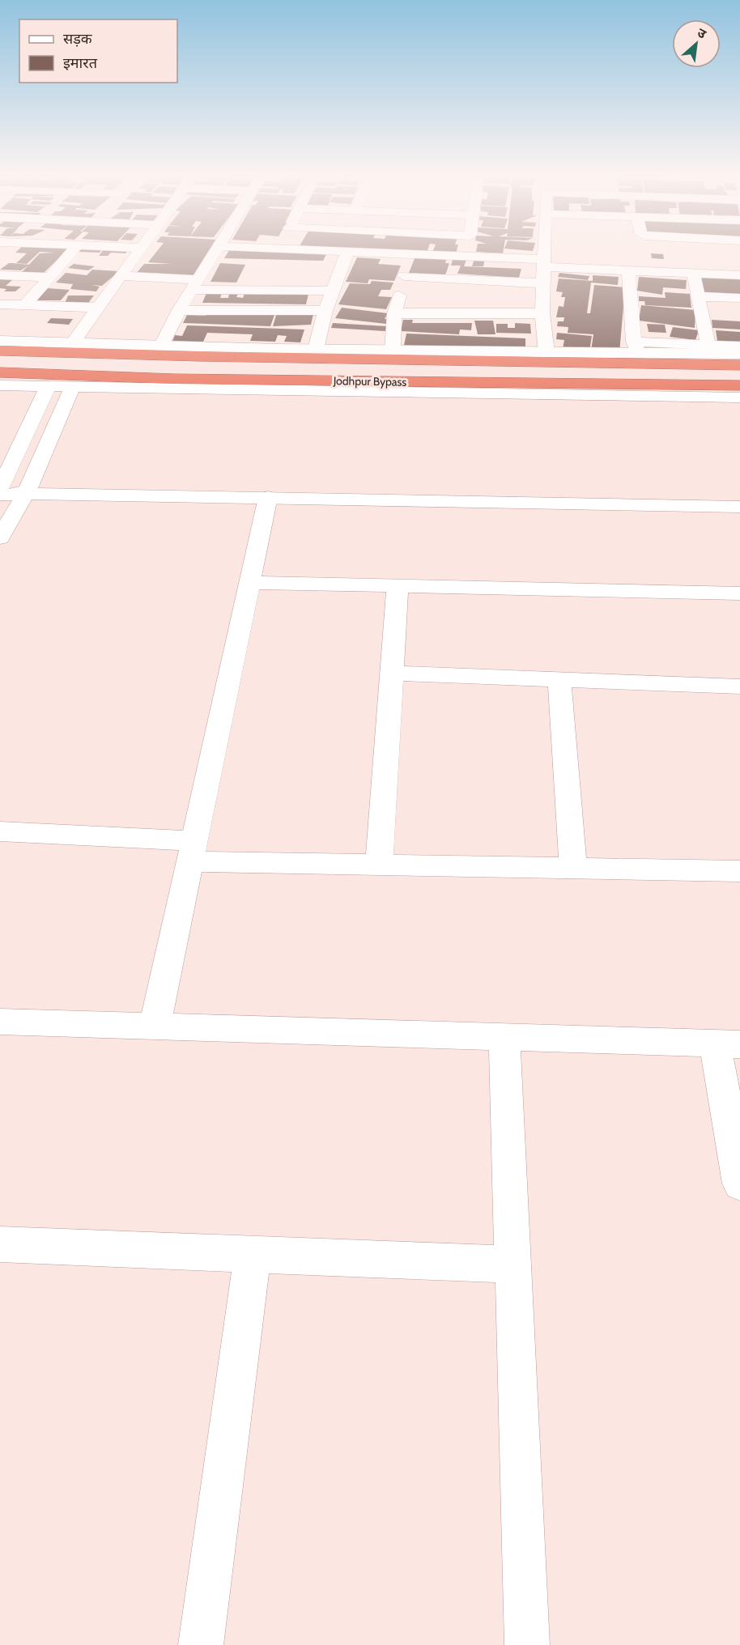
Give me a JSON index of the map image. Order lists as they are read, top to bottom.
{
  "streets": {
    "highway": ["Jodhpur Bypass"]
  },
  "legend": ["सड़क", "इमारत"],
  "north": "top right"
}
